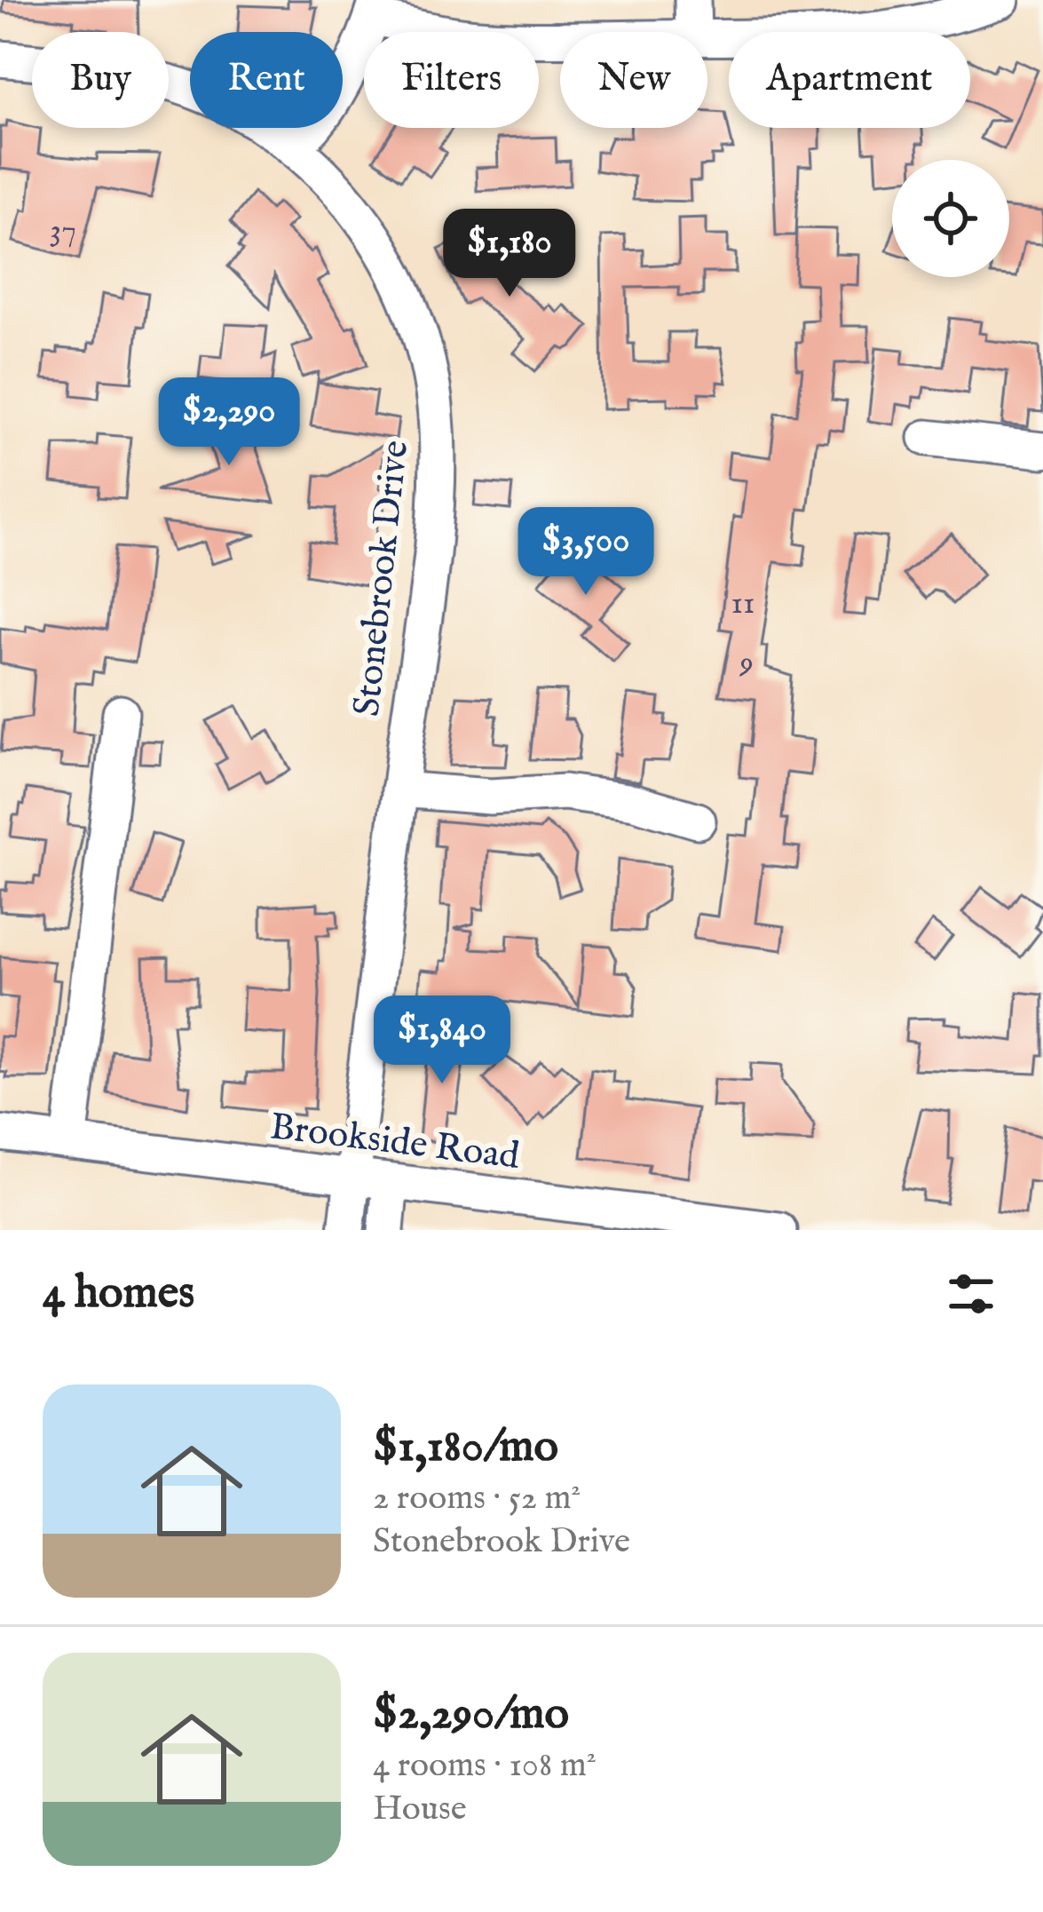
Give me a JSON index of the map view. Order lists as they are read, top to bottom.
{
  "streets": {
    "street": ["Stonebrook Drive", "Brookside Road"]
  },
  "crossings": [
    ["Stonebrook Drive", "Brookside Road"]
  ],
  "house_numbers": ["37", "11", "9"],
  "page": {
    "chip": [
      "Buy",
      "Rent",
      "Filters",
      "New",
      "Apartment"
    ],
    "price": [
      "$1,180",
      "$2,290",
      "$3,500",
      "$1,840"
    ],
    "heading": "4 homes",
    "list": [
      {
        "name": "$1,180/mo",
        "note": "2 rooms · 52 m² · Stonebrook Drive"
      },
      {
        "name": "$2,290/mo",
        "note": "4 rooms · 108 m² · House"
      }
    ]
  }
}
